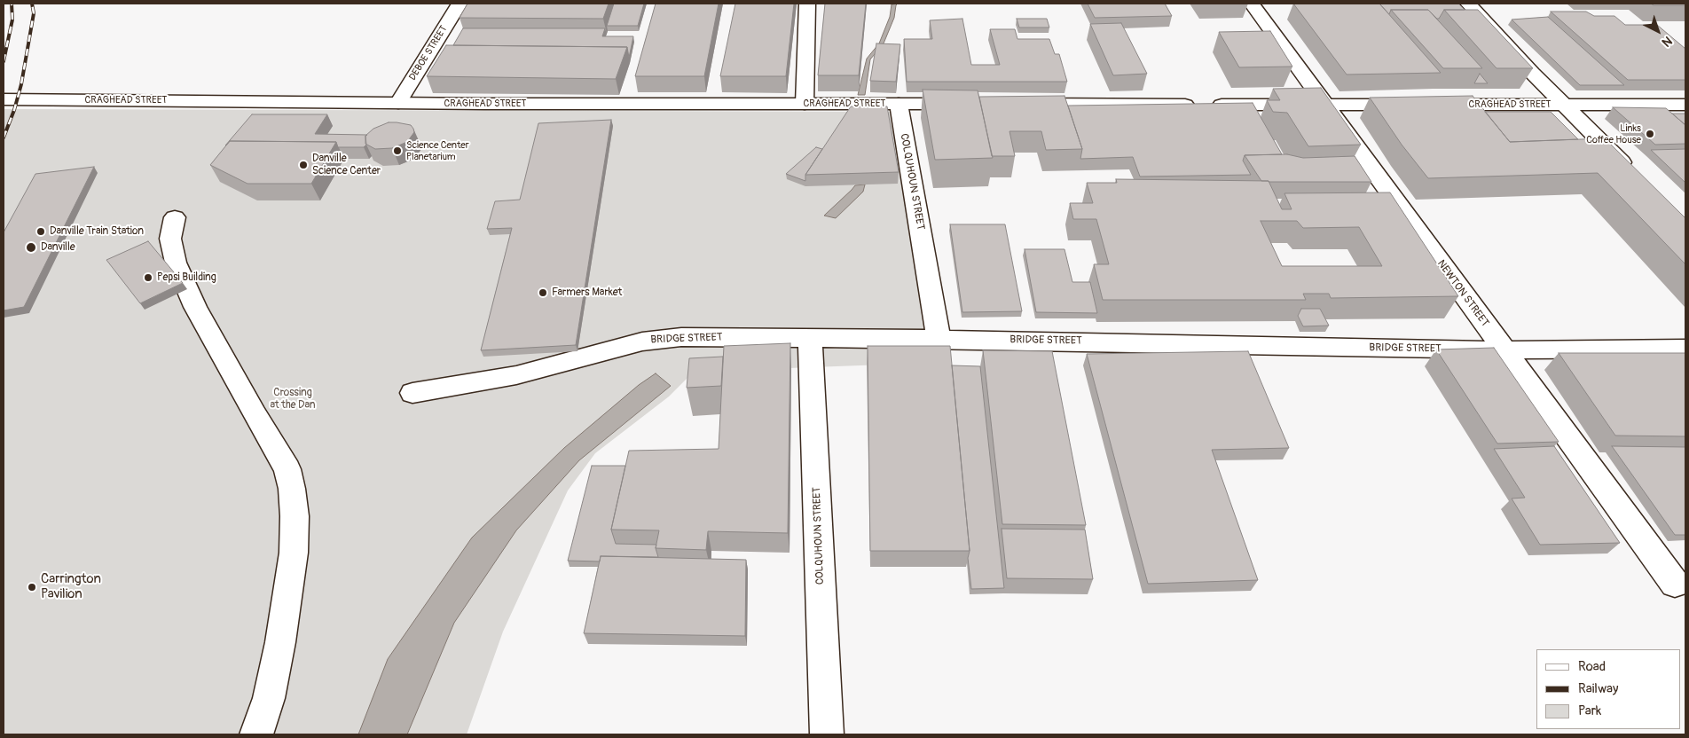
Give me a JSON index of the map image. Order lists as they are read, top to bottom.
{
  "streets": {
    "street": [
      "DEBOE STREET",
      "CRAGHEAD STREET",
      "COLQUHOUN STREET",
      "NEWTON STREET",
      "BRIDGE STREET"
    ]
  },
  "crossings": [
    ["DEBOE STREET", "CRAGHEAD STREET"],
    ["CRAGHEAD STREET", "COLQUHOUN STREET"],
    ["CRAGHEAD STREET", "NEWTON STREET"],
    ["COLQUHOUN STREET", "BRIDGE STREET"],
    ["NEWTON STREET", "BRIDGE STREET"]
  ],
  "parks": ["Crossing at the Dan"],
  "places": [
    "Links Coffee House",
    "Science Center Planetarium",
    "Danville Science Center",
    "Danville Train Station",
    "Danville",
    "Pepsi Building",
    "Farmers Market",
    "Carrington Pavilion"
  ],
  "legend": ["Road", "Railway", "Park"],
  "north": "bottom right"
}
